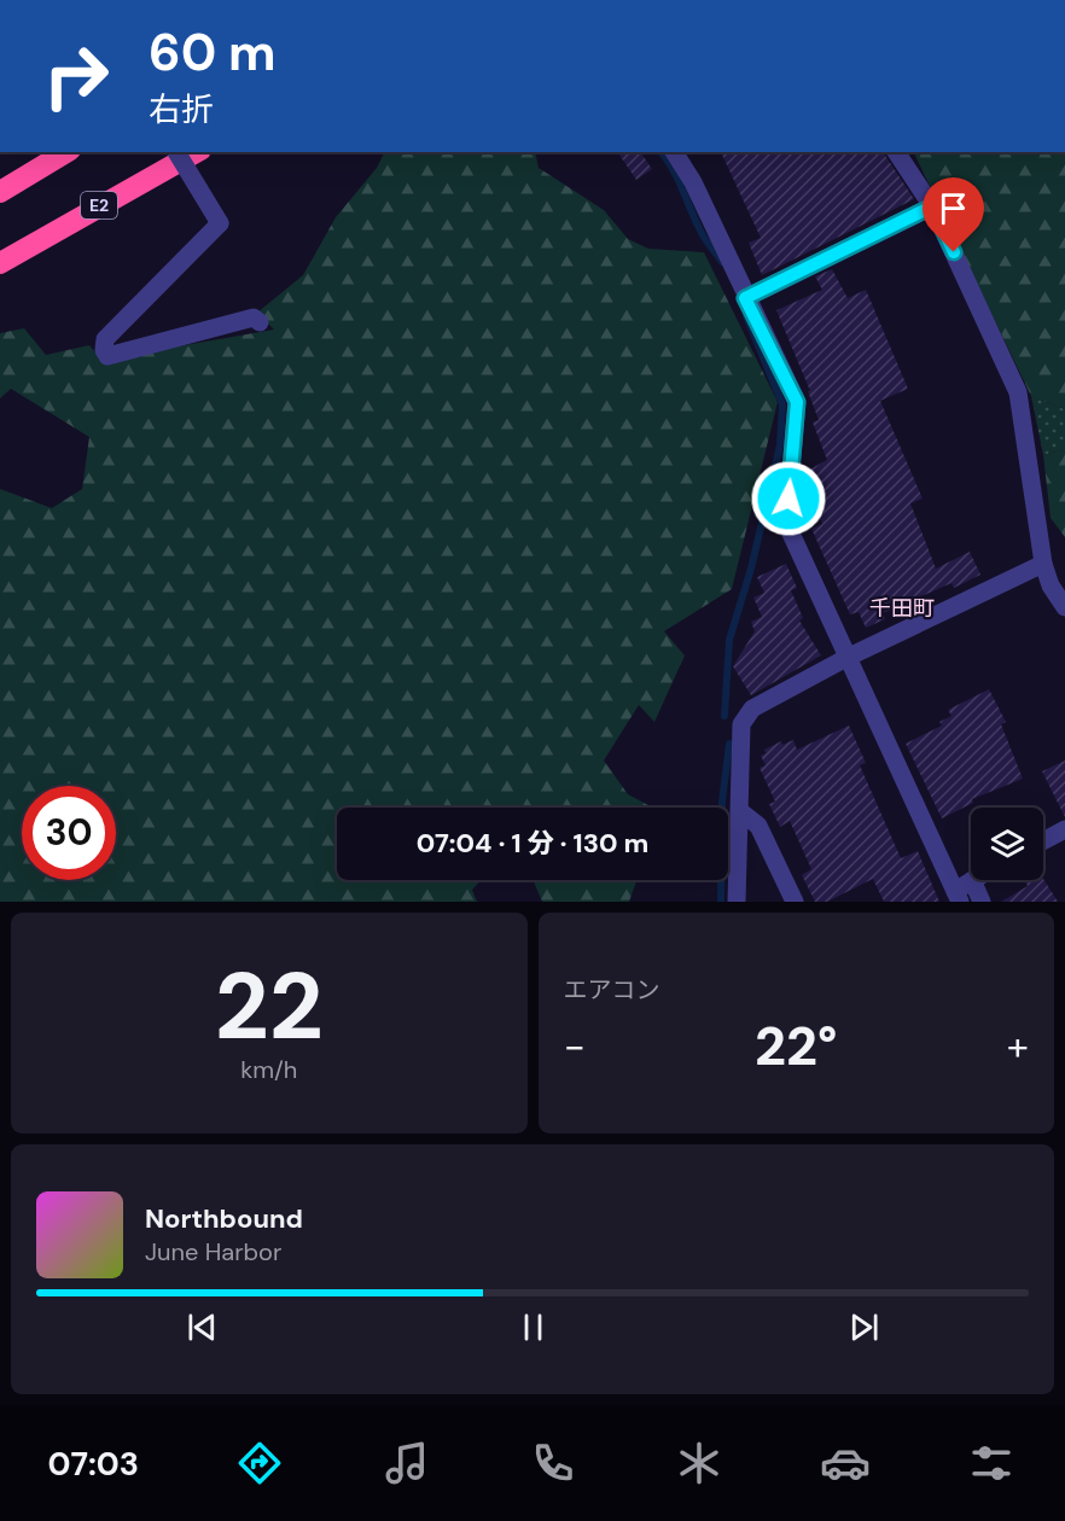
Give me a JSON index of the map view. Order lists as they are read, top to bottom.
{
  "streets": {
    "highway": ["E2"]
  },
  "districts": ["千田町"],
  "page": {
    "turn": ["60 m", "右折"],
    "limit": "30",
    "trip": "07:04 · 1 分 · 130 m",
    "tile": [
      ["22", "km/h"],
      "エアコン"
    ],
    "heat": ["−", "22°", "+"],
    "song": ["Northbound", "June Harbor"],
    "tabs": "07:03"
  }
}
